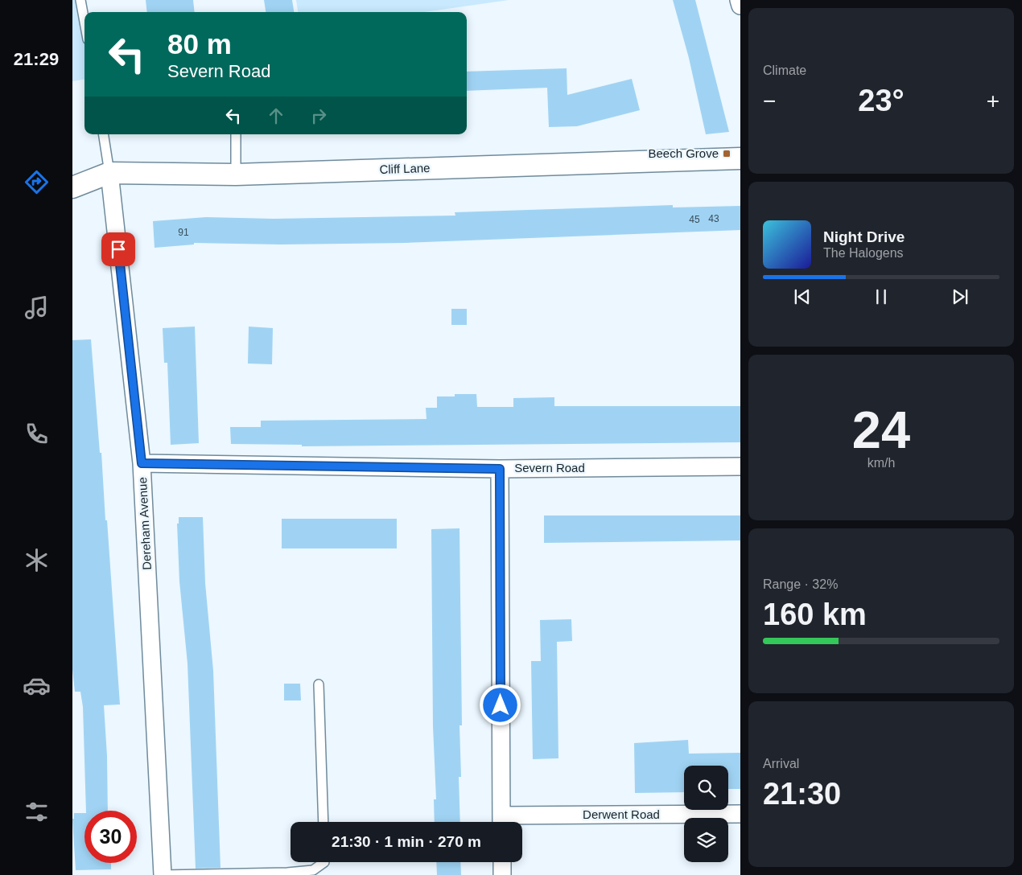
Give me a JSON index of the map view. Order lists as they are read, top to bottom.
{
  "streets": {
    "street": [
      "Cliff Lane",
      "Severn Road",
      "Dereham Avenue",
      "Derwent Road"
    ]
  },
  "crossings": [
    ["Cliff Lane", "Dereham Avenue"],
    ["Severn Road", "Dereham Avenue"]
  ],
  "places": {
    "transit": ["Beech Grove"]
  },
  "house_numbers": ["43", "45", "91"],
  "page": {
    "tabs": "21:29",
    "tile": [
      "Climate",
      ["24", "km/h"],
      ["Range · 32%", "160 km"],
      ["Arrival", "21:30"]
    ],
    "turn": ["80 m", "Severn Road"],
    "heat": ["−", "23°", "+"],
    "song": ["Night Drive", "The Halogens"],
    "limit": "30",
    "trip": "21:30 · 1 min · 270 m"
  }
}
